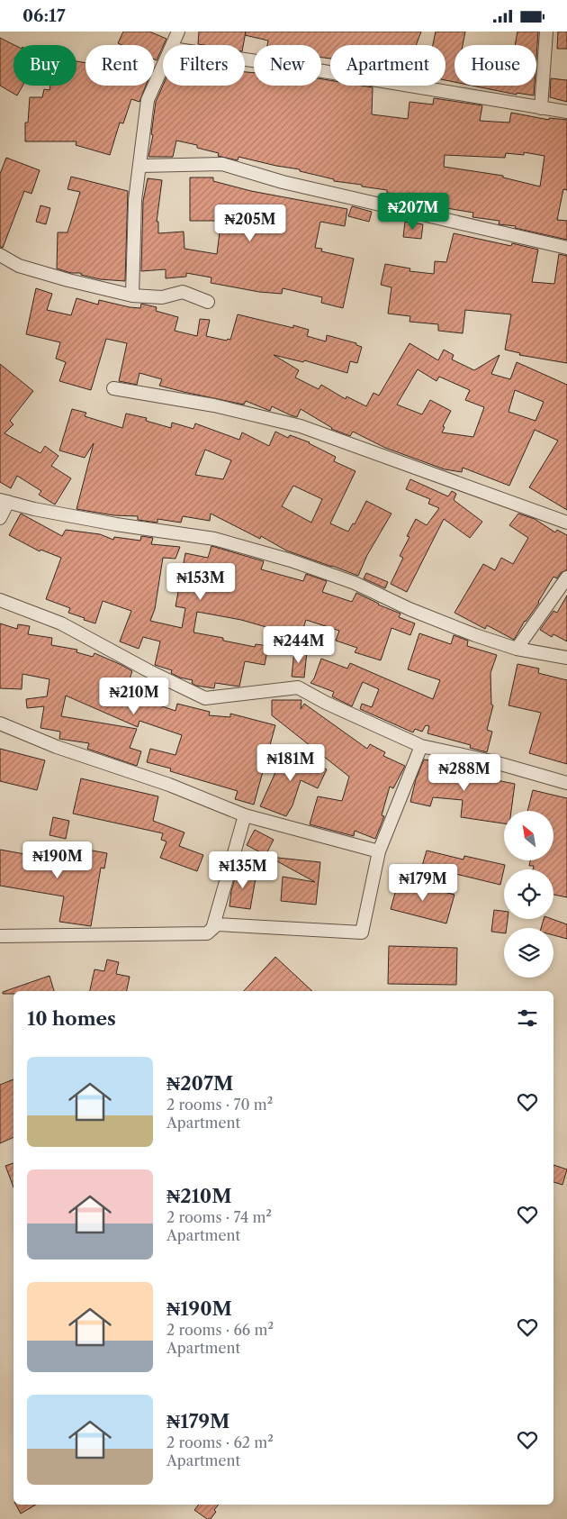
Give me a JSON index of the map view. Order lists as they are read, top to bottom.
{
  "north": "top left",
  "page": {
    "status": "06:17",
    "chip": [
      "Buy",
      "Rent",
      "Filters",
      "New",
      "Apartment",
      "House"
    ],
    "price": [
      "₦207M",
      "₦205M",
      "₦153M",
      "₦244M",
      "₦210M",
      "₦181M",
      "₦288M",
      "₦190M",
      "₦135M",
      "₦179M"
    ],
    "heading": "10 homes",
    "list": [
      {
        "name": "₦207M",
        "note": "2 rooms · 70 m² · Apartment"
      },
      {
        "name": "₦210M",
        "note": "2 rooms · 74 m² · Apartment"
      },
      {
        "name": "₦190M",
        "note": "2 rooms · 66 m² · Apartment"
      },
      {
        "name": "₦179M",
        "note": "2 rooms · 62 m² · Apartment"
      }
    ]
  }
}
